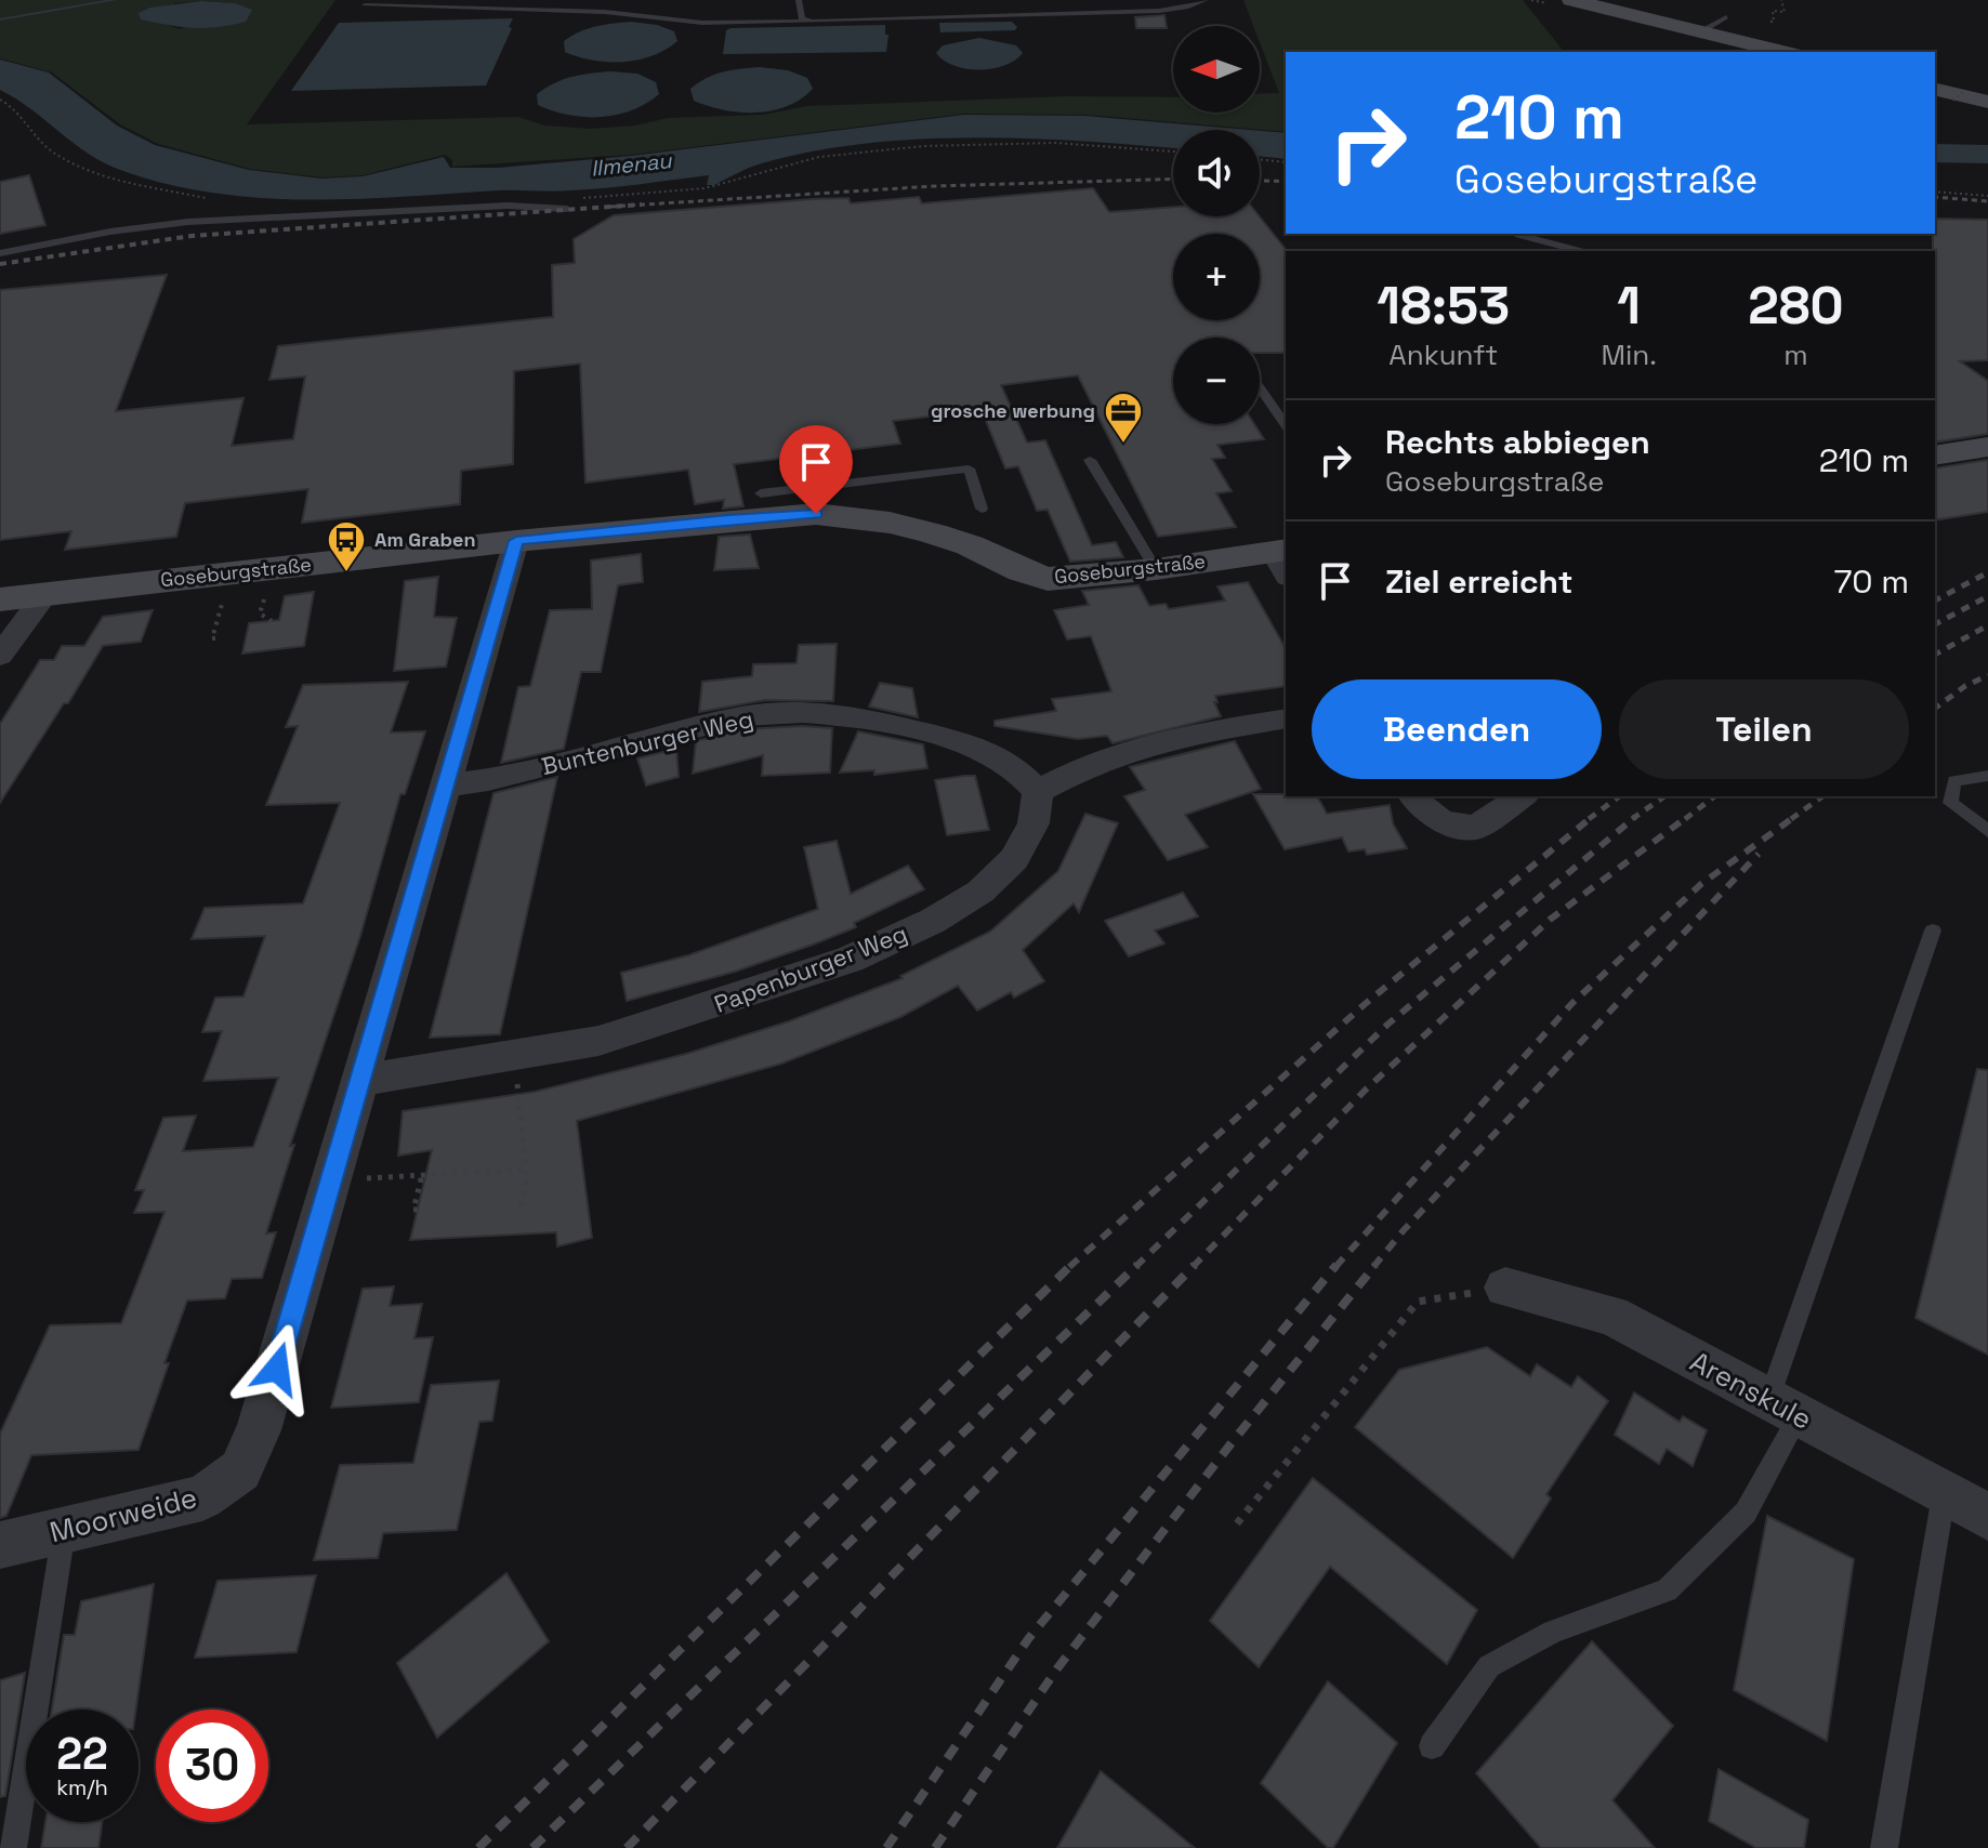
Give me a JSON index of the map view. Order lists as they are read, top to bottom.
{
  "streets": {
    "street": [
      "Goseburgstraße",
      "Buntenburger Weg",
      "Papenburger Weg",
      "Arenskule",
      "Moorweide"
    ]
  },
  "crossings": [
    ["Buntenburger Weg", "Papenburger Weg"]
  ],
  "water": ["Ilmenau"],
  "places": {
    "office": ["grosche werbung"],
    "bus stop": ["Am Graben"]
  },
  "north": "left",
  "page": {
    "map_buttons": ["+", "−"],
    "turn": ["210 m", "Goseburgstraße"],
    "eta": [
      "18:53",
      "Ankunft",
      "1",
      "Min.",
      "280",
      "m"
    ],
    "list": [
      {
        "name": "Rechts abbiegen",
        "note": "Goseburgstraße",
        "value": "210 m"
      },
      {
        "name": "Ziel erreicht",
        "value": "70 m"
      }
    ],
    "buttons": ["Beenden", "Teilen"],
    "speed": "22 km/h",
    "limit": "30"
  }
}
